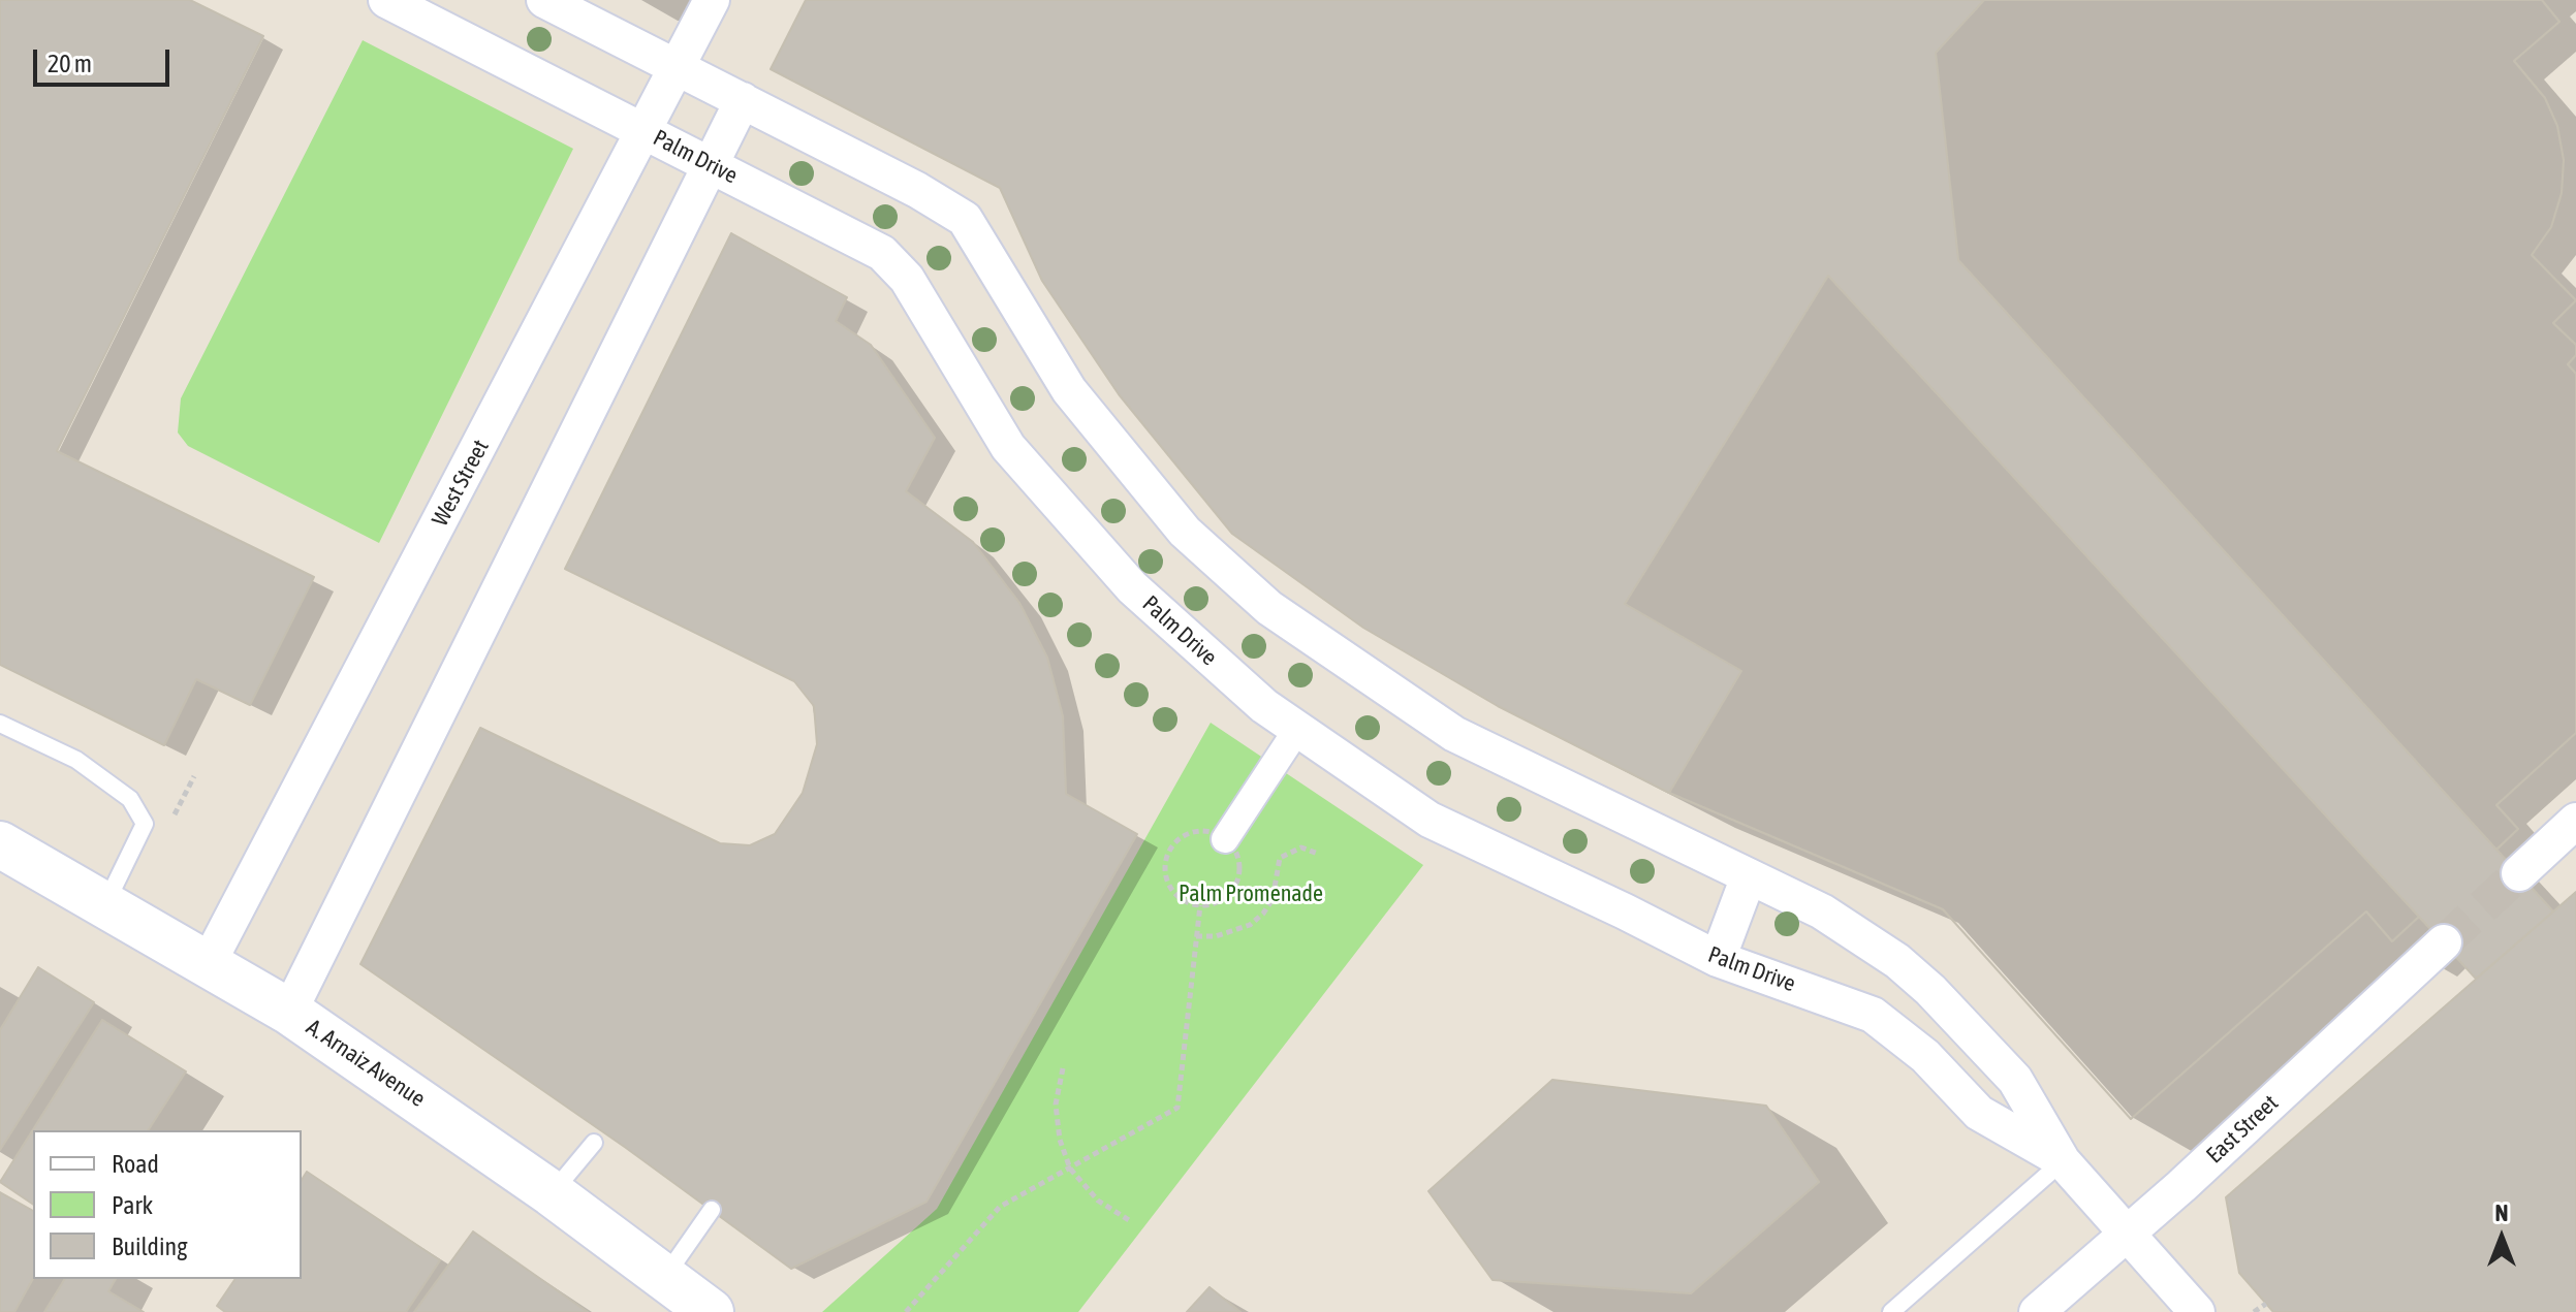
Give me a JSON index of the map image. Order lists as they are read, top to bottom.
{
  "streets": {
    "main road": ["A. Arnaiz Avenue"],
    "street": ["Palm Drive", "West Street", "East Street"]
  },
  "crossings": [
    ["Palm Drive", "West Street"],
    ["Palm Drive", "East Street"],
    ["West Street", "A. Arnaiz Avenue"]
  ],
  "parks": ["Palm Promenade"],
  "legend": ["Road", "Park", "Building"],
  "scale_bar": "20 m",
  "north": "top"
}
